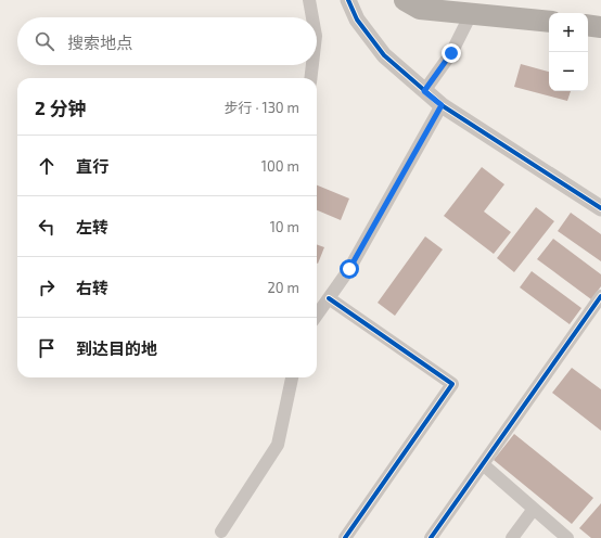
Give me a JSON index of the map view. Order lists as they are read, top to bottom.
{
  "page": {
    "map_buttons": ["+", "−"],
    "search": "搜索地点",
    "heading": ["2 分钟", "步行 · 130 m"],
    "list": [
      ["直行", "100 m"],
      ["左转", "10 m"],
      ["右转", "20 m"],
      "到达目的地"
    ]
  }
}
